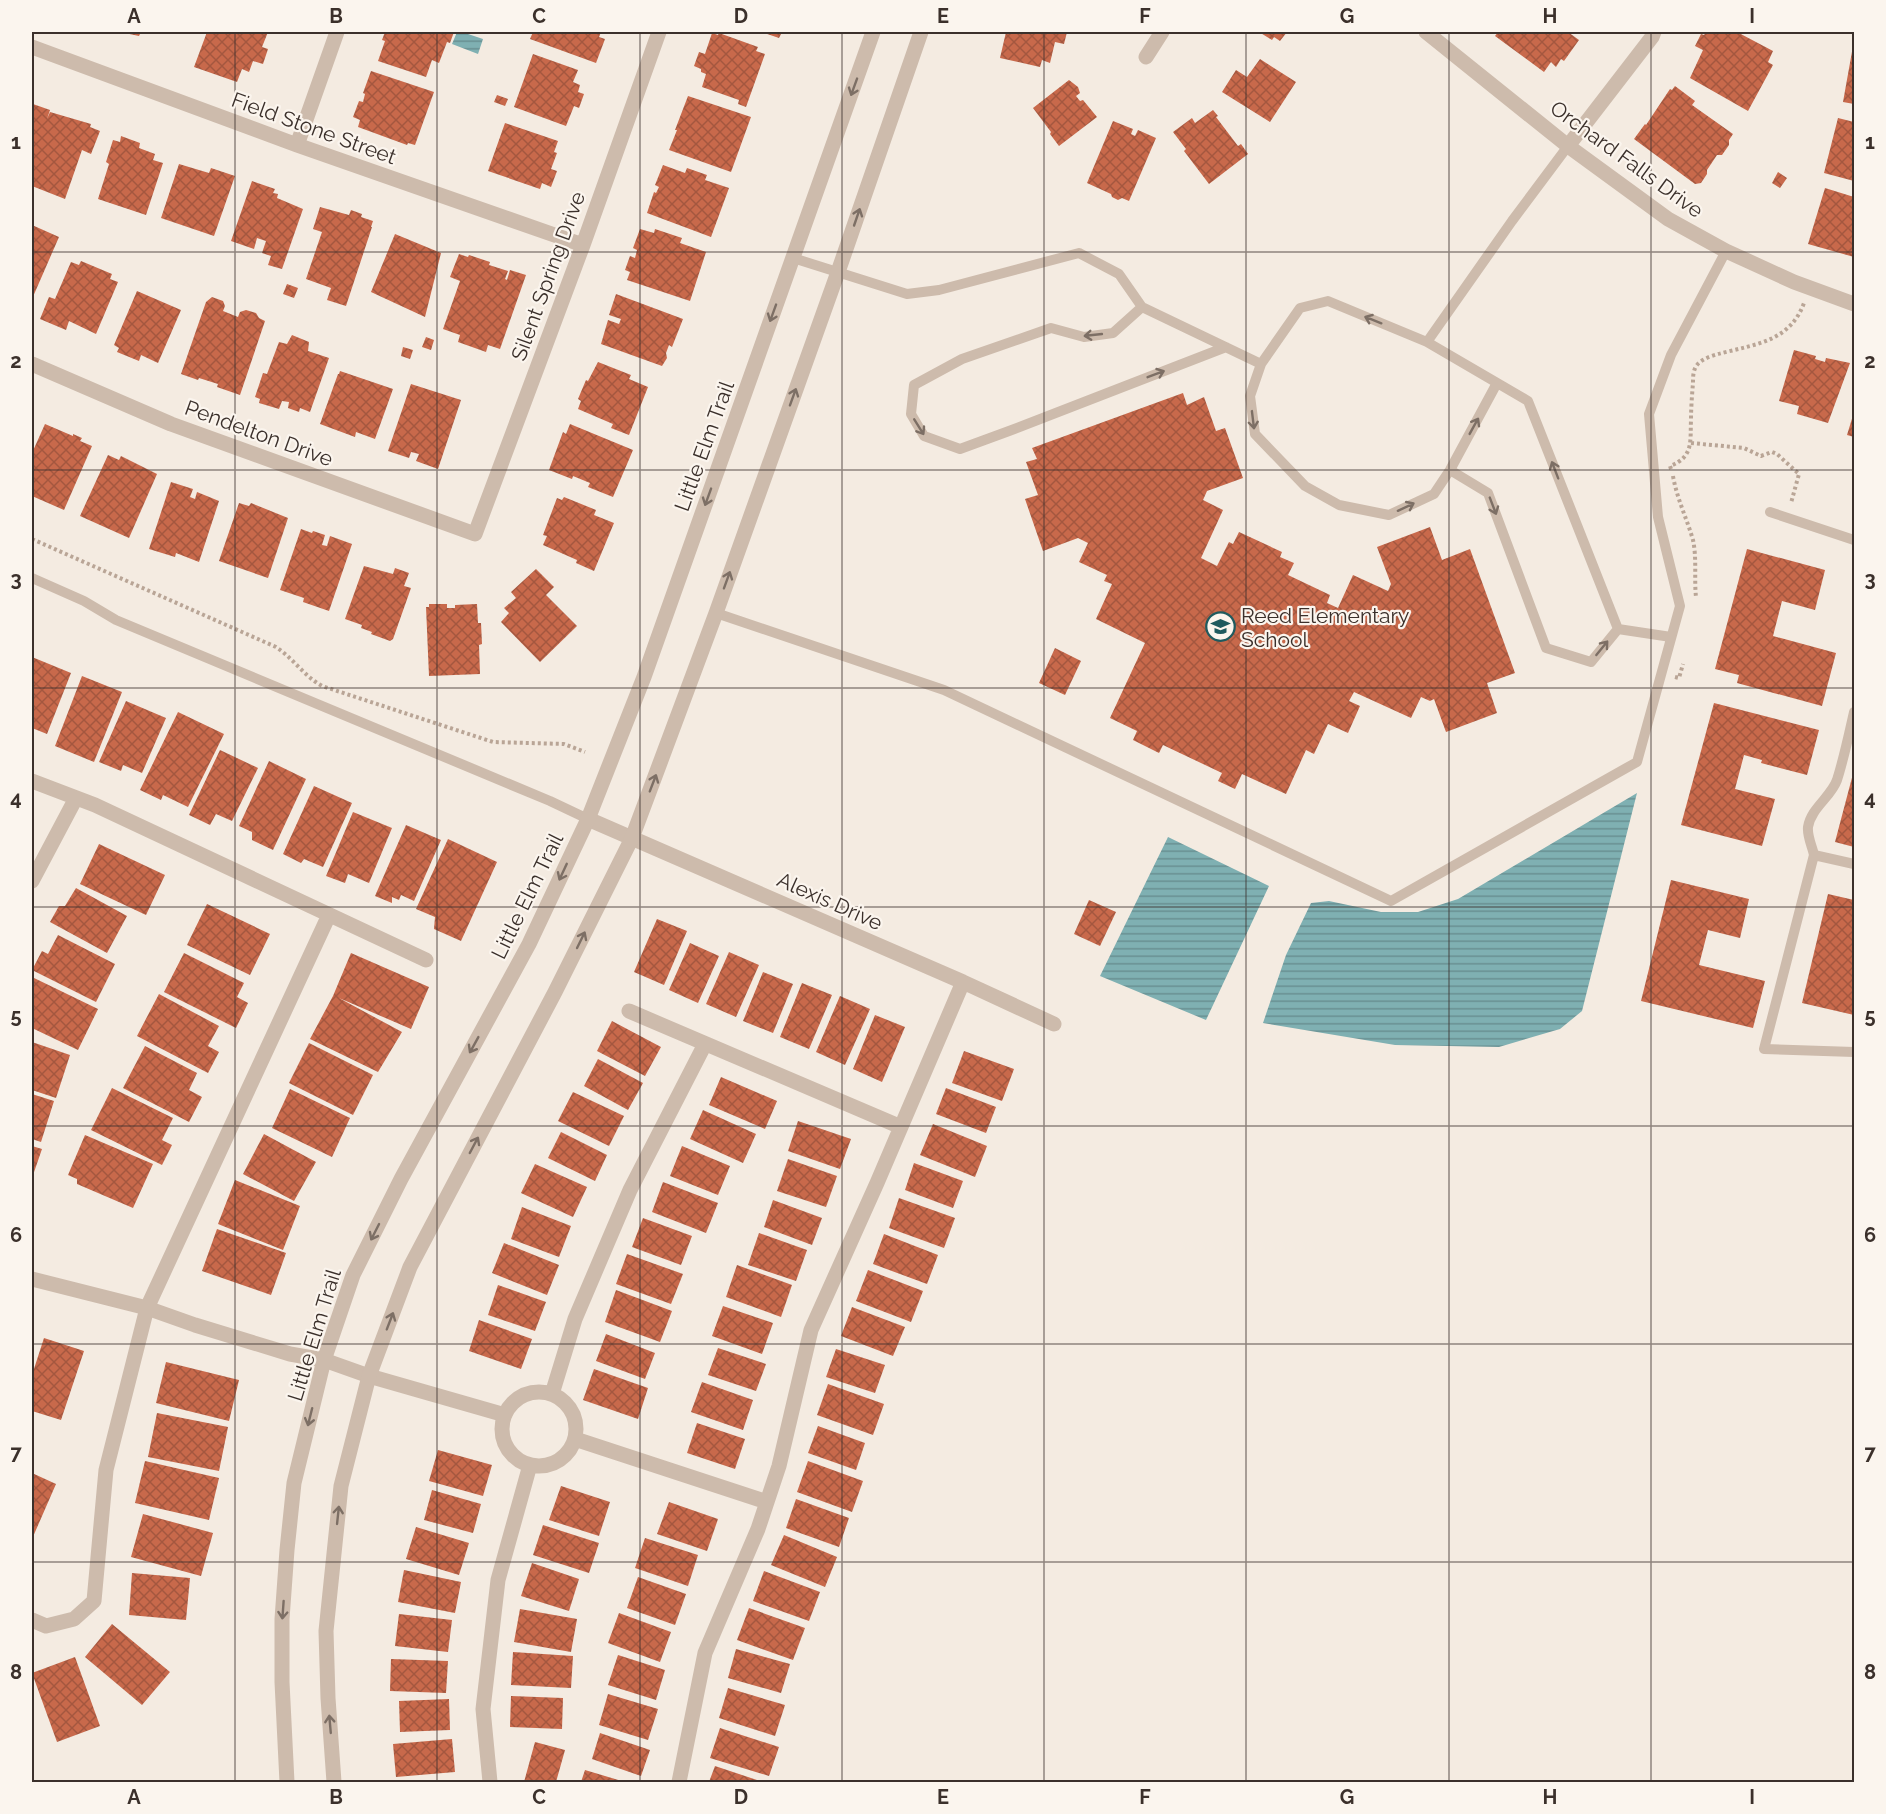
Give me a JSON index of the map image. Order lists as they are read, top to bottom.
{
  "streets": {
    "street": [
      "Field Stone Street",
      "Orchard Falls Drive",
      "Silent Spring Drive",
      "Pendelton Drive",
      "Little Elm Trail",
      "Alexis Drive"
    ]
  },
  "crossings": [
    ["Field Stone Street", "Silent Spring Drive"],
    ["Silent Spring Drive", "Pendelton Drive"],
    ["Little Elm Trail", "Alexis Drive"]
  ],
  "places": {
    "school or university": ["Reed Elementary School"]
  },
  "grid": {
    "columns": [
      "A",
      "B",
      "C",
      "D",
      "E",
      "F",
      "G",
      "H",
      "I"
    ],
    "rows": [
      "1",
      "2",
      "3",
      "4",
      "5",
      "6",
      "7",
      "8"
    ]
  }
}
